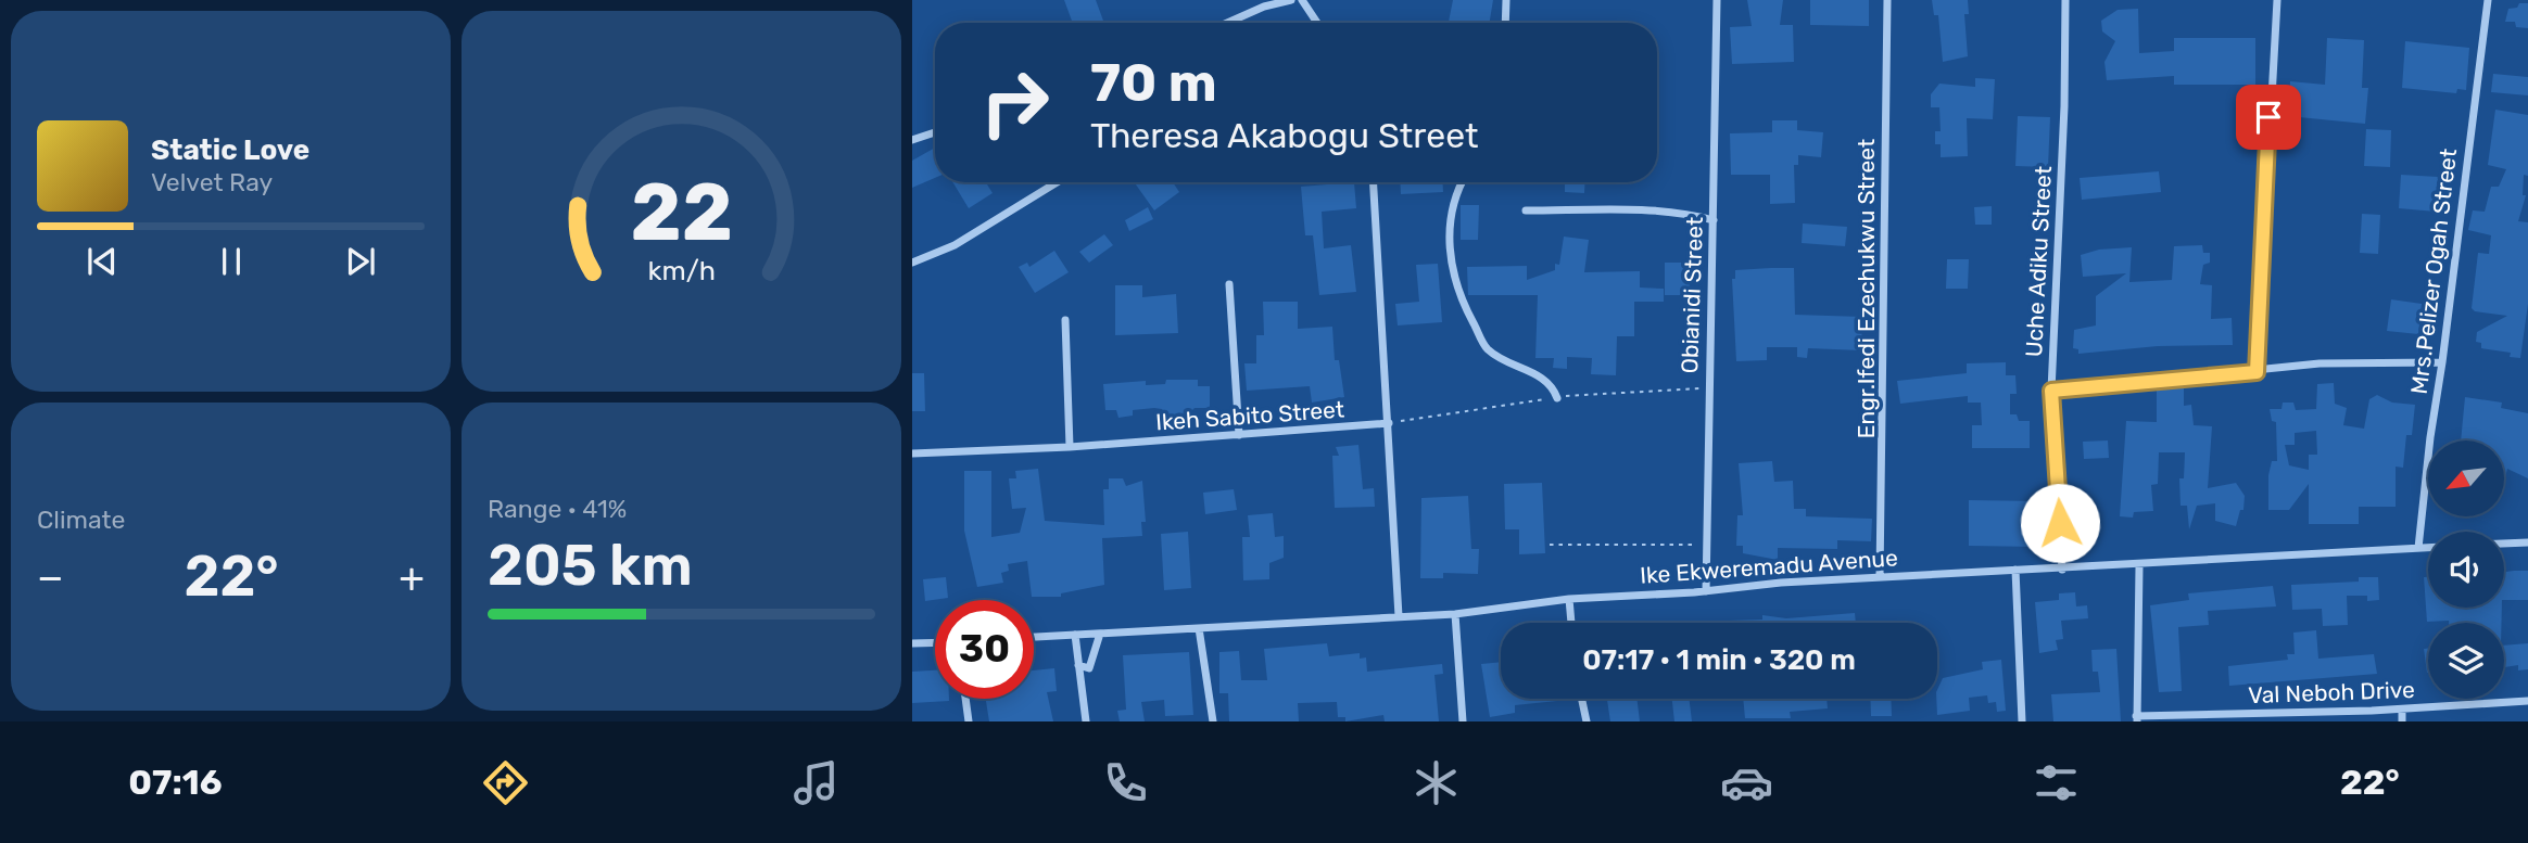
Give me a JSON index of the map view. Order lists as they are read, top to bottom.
{
  "streets": {
    "street": [
      "Uche Adiku Street",
      "Mrs.Pelizer Ogah Street",
      "Engr.Ifedi Ezechukwu Street",
      "Obianidi Street",
      "Ikeh Sabito Street",
      "Ike Ekweremadu Avenue",
      "Val Neboh Drive"
    ]
  },
  "crossings": [
    ["Uche Adiku Street", "Ike Ekweremadu Avenue"],
    ["Mrs.Pelizer Ogah Street", "Ike Ekweremadu Avenue"],
    ["Engr.Ifedi Ezechukwu Street", "Ike Ekweremadu Avenue"],
    ["Obianidi Street", "Ike Ekweremadu Avenue"]
  ],
  "north": "bottom left",
  "page": {
    "turn": ["70 m", "Theresa Akabogu Street"],
    "song": ["Static Love", "Velvet Ray"],
    "tile": [
      "Climate",
      ["Range · 41%", "205 km"]
    ],
    "heat": ["−", "22°", "+"],
    "limit": "30",
    "trip": "07:17 · 1 min · 320 m",
    "tabs": ["07:16", "22°"],
    "gauge": ["22", "km/h"]
  }
}
